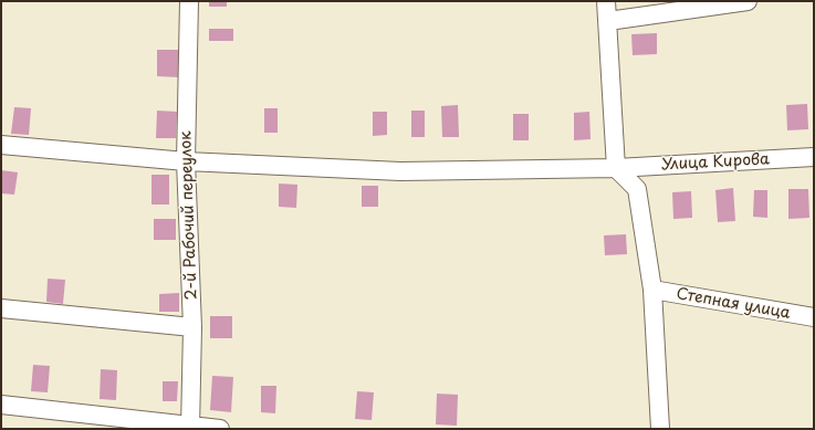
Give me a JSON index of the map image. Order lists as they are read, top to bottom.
{
  "streets": {
    "street": ["Улица Кирова", "2-й Рабочий переулок", "Степная улица"]
  },
  "crossings": [
    ["Улица Кирова", "2-й Рабочий переулок"]
  ]
}
